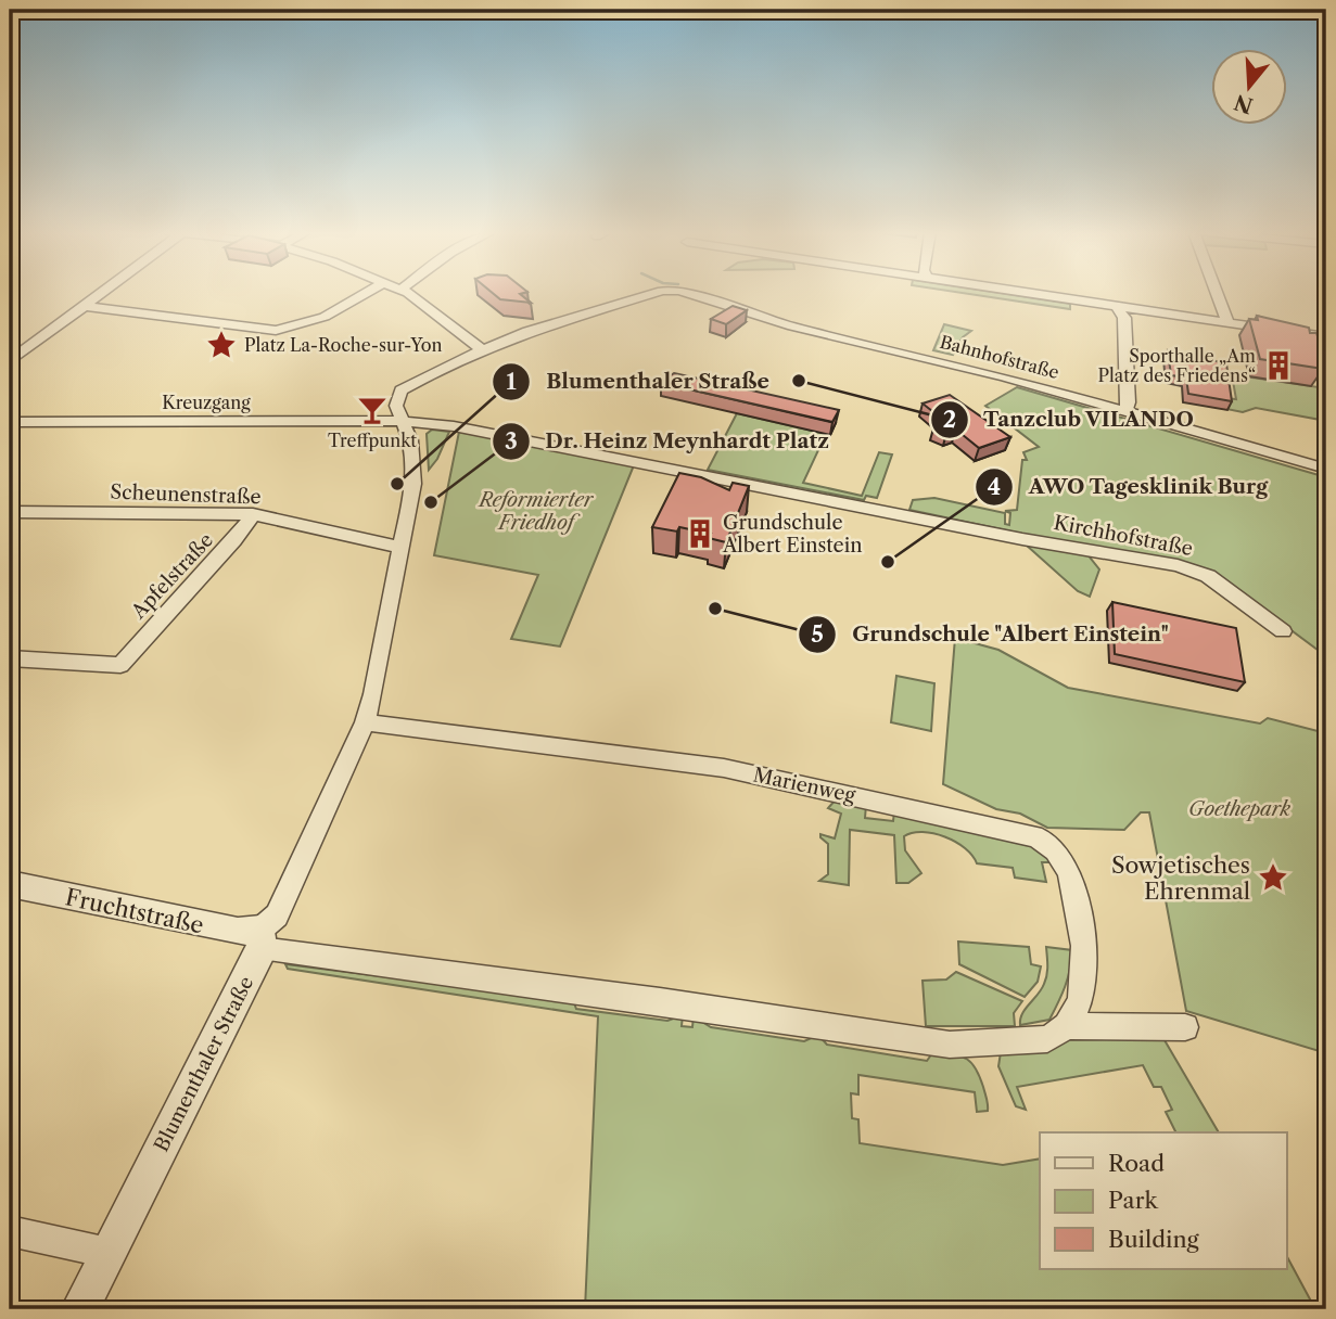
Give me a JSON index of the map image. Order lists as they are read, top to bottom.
{
  "streets": {
    "street": [
      "Bahnhofstraße",
      "Kreuzgang",
      "Scheunenstraße",
      "Kirchhofstraße",
      "Apfelstraße",
      "Marienweg",
      "Fruchtstraße",
      "Blumenthaler Straße"
    ]
  },
  "crossings": [
    ["Kreuzgang", "Kirchhofstraße"],
    ["Kreuzgang", "Blumenthaler Straße"],
    ["Scheunenstraße", "Apfelstraße"],
    ["Scheunenstraße", "Blumenthaler Straße"],
    ["Kirchhofstraße", "Blumenthaler Straße"],
    ["Marienweg", "Blumenthaler Straße"],
    ["Fruchtstraße", "Blumenthaler Straße"]
  ],
  "parks": ["Reformierter Friedhof", "Goethepark"],
  "places": {
    "place": ["Platz La-Roche-sur-Yon", "Sowjetisches Ehrenmal"],
    "building": ["Sporthalle „Am Platz des Friedens“", "Grundschule Albert Einstein"],
    "other": [
      "Tanzclub VILANDO",
      "Blumenthaler Straße",
      "Dr. Heinz Meynhardt Platz",
      "AWO Tagesklinik Burg",
      "Grundschule \"Albert Einstein\""
    ],
    "bar": ["Treffpunkt"]
  },
  "legend": ["Road", "Park", "Building"],
  "north": "bottom"
}
